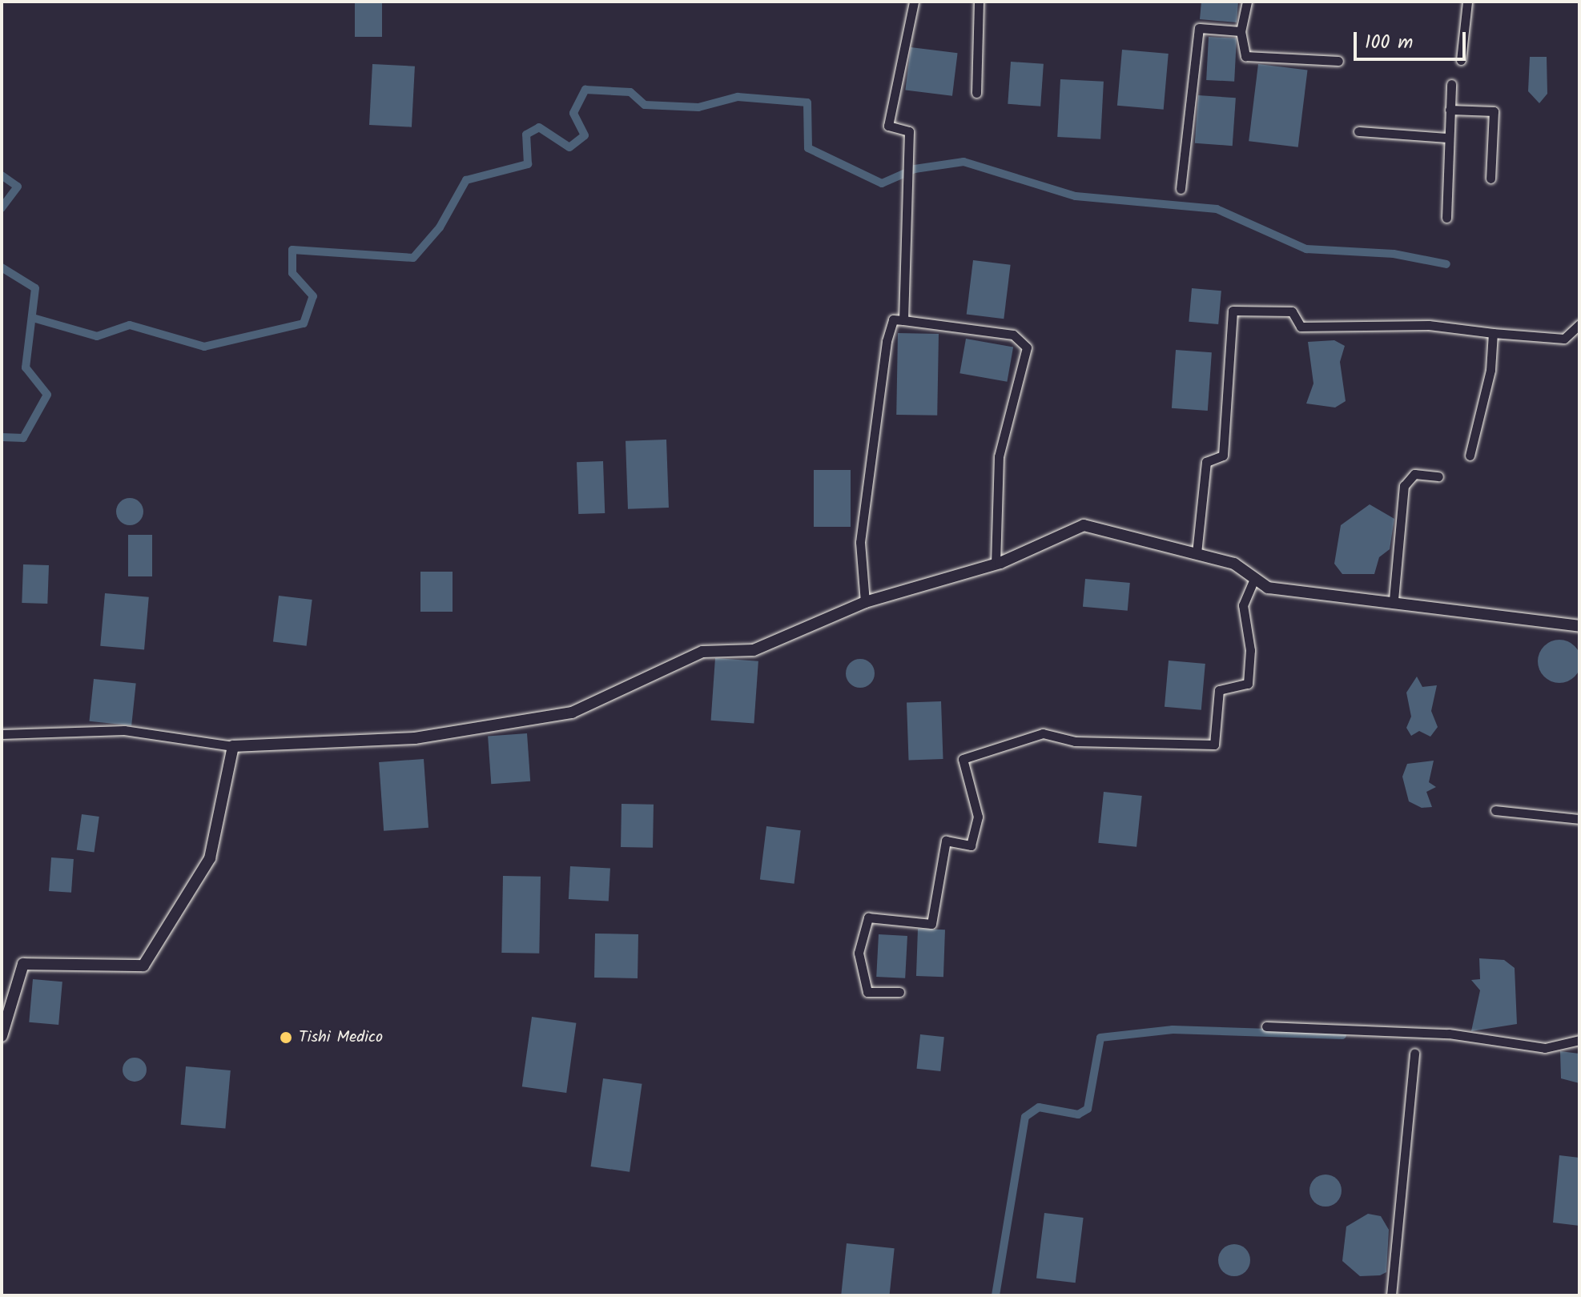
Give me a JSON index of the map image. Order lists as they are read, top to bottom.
{
  "places": ["Tishi Medico"],
  "scale_bar": "100 m"
}
